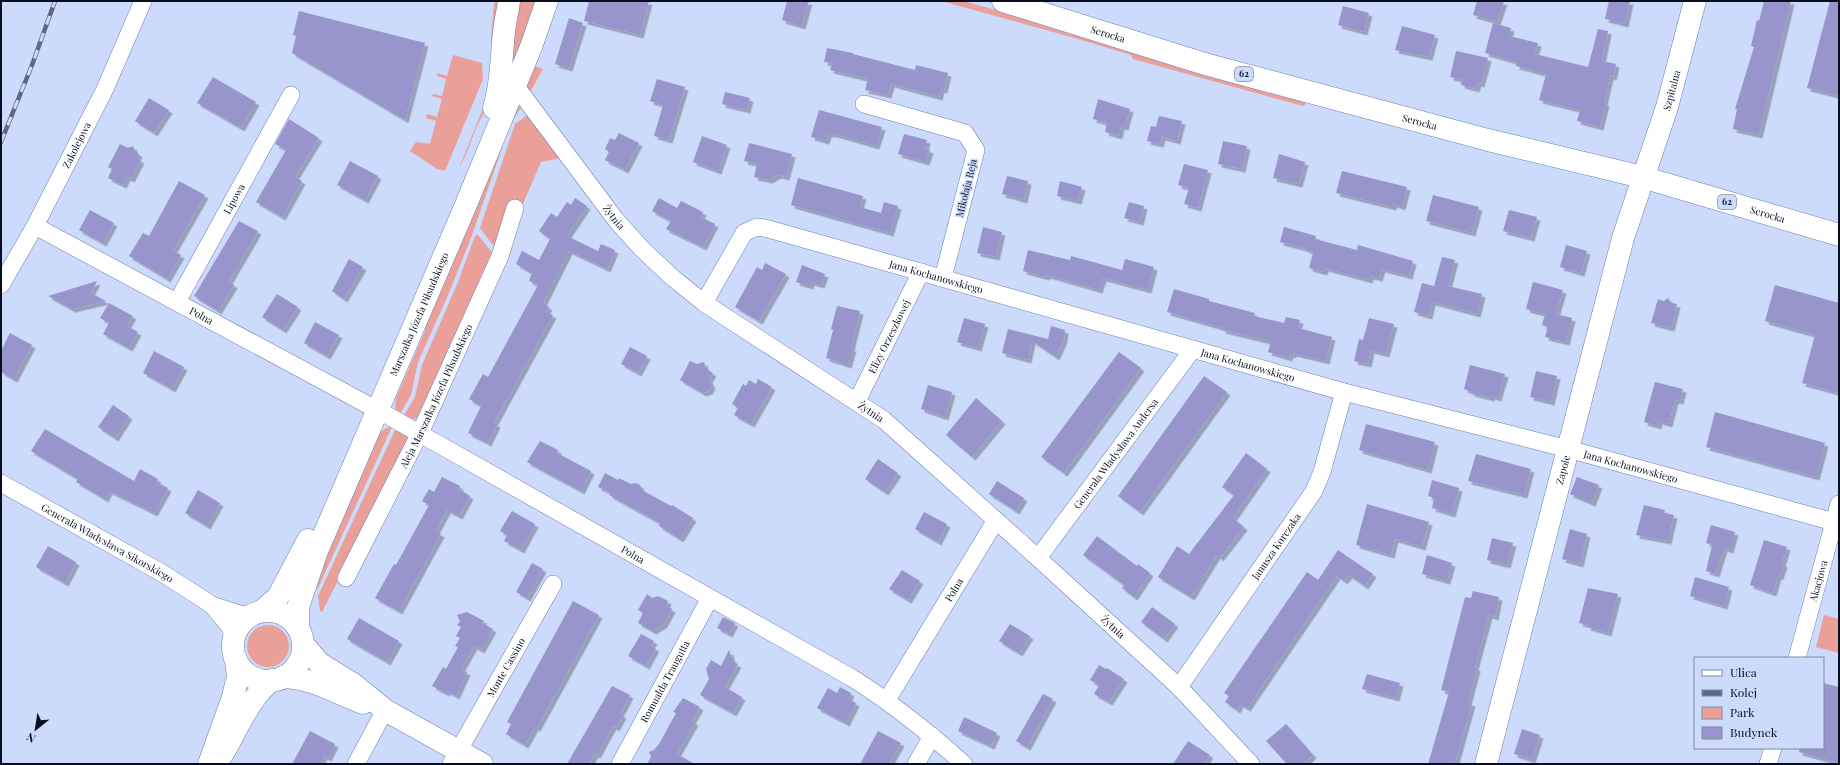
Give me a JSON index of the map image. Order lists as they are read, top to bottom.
{
  "streets": {
    "main road": [
      "Serocka",
      "62",
      "Szpitalna",
      "Marszałka Józefa Piłsudskiego",
      "Zapole"
    ],
    "street": [
      "Zakolejowa",
      "Mikołaja Reja",
      "Lipowa",
      "Żytnia",
      "Jana Kochanowskiego",
      "Polna",
      "Elizy Orzeszkowej",
      "Aleja Marszałka Józefa Piłsudskiego",
      "Generała Władysława Andersa",
      "Generała Władysława Sikorskiego",
      "Janusza Korczaka",
      "Akacjowa",
      "Monte Cassino",
      "Romualda Traugutta"
    ]
  },
  "crossings": [
    ["Serocka", "Szpitalna"],
    ["Serocka", "Zapole"],
    ["Szpitalna", "Zapole"],
    ["Zakolejowa", "Polna"],
    ["Mikołaja Reja", "Jana Kochanowskiego"],
    ["Lipowa", "Polna"],
    ["Żytnia", "Jana Kochanowskiego"],
    ["Żytnia", "Marszałka Józefa Piłsudskiego"],
    ["Żytnia", "Polna"],
    ["Żytnia", "Elizy Orzeszkowej"],
    ["Żytnia", "Generała Władysława Andersa"],
    ["Żytnia", "Janusza Korczaka"],
    ["Jana Kochanowskiego", "Elizy Orzeszkowej"],
    ["Jana Kochanowskiego", "Generała Władysława Andersa"],
    ["Jana Kochanowskiego", "Zapole"],
    ["Jana Kochanowskiego", "Janusza Korczaka"],
    ["Jana Kochanowskiego", "Akacjowa"],
    ["Marszałka Józefa Piłsudskiego", "Polna"],
    ["Marszałka Józefa Piłsudskiego", "Generała Władysława Sikorskiego"],
    ["Polna", "Aleja Marszałka Józefa Piłsudskiego"],
    ["Polna", "Romualda Traugutta"]
  ],
  "legend": [
    "Ulica",
    "Kolej",
    "Park",
    "Budynek"
  ],
  "north": "bottom left"
}
